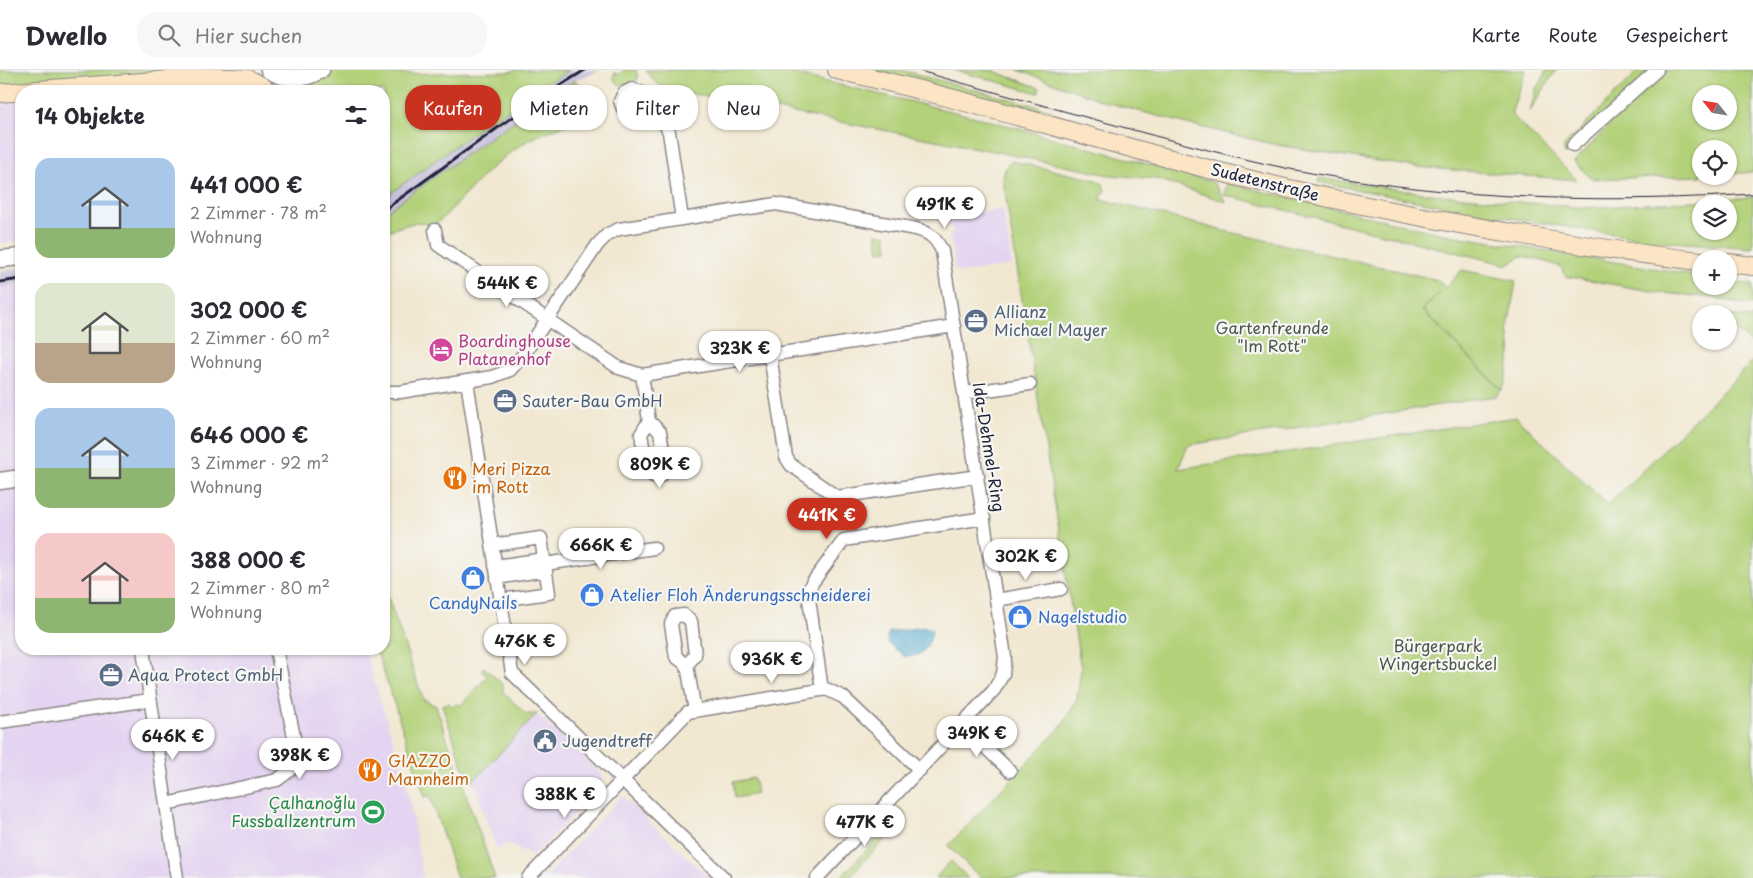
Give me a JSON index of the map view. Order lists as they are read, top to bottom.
{
  "streets": {
    "main road": ["Sudetenstraße"],
    "street": ["Ida-Dehmel-Ring"]
  },
  "parks": ["Gartenfreunde \"Im Rott\"", "Bürgerpark Wingertsbuckel"],
  "places": {
    "office": ["Allianz Michael Mayer", "Sauter-Bau GmbH", "Aqua Protect GmbH"],
    "hotel": ["Boardinghouse Platanenhof"],
    "restaurant": ["Meri Pizza im Rott", "GIAZZO Mannheim"],
    "shop": ["CandyNails", "Atelier Floh Änderungsschneiderei", "Nagelstudio"],
    "public building": ["Jugendtreff"],
    "sports": ["Çalhanoğlu Fussballzentrum"]
  },
  "north": "top left",
  "page": {
    "header": "Dwello",
    "search": "Hier suchen",
    "nav": ["Karte", "Route", "Gespeichert"],
    "map_buttons": ["+", "−"],
    "chip": [
      "Kaufen",
      "Mieten",
      "Filter",
      "Neu"
    ],
    "heading": "14 Objekte",
    "list": [
      {
        "name": "441 000 €",
        "note": "2 Zimmer · 78 m² · Wohnung"
      },
      {
        "name": "302 000 €",
        "note": "2 Zimmer · 60 m² · Wohnung"
      },
      {
        "name": "646 000 €",
        "note": "3 Zimmer · 92 m² · Wohnung"
      },
      {
        "name": "388 000 €",
        "note": "2 Zimmer · 80 m² · Wohnung"
      }
    ],
    "price": [
      "491K €",
      "544K €",
      "323K €",
      "809K €",
      "441K €",
      "666K €",
      "302K €",
      "476K €",
      "936K €",
      "349K €",
      "646K €",
      "398K €",
      "388K €",
      "477K €"
    ]
  }
}
